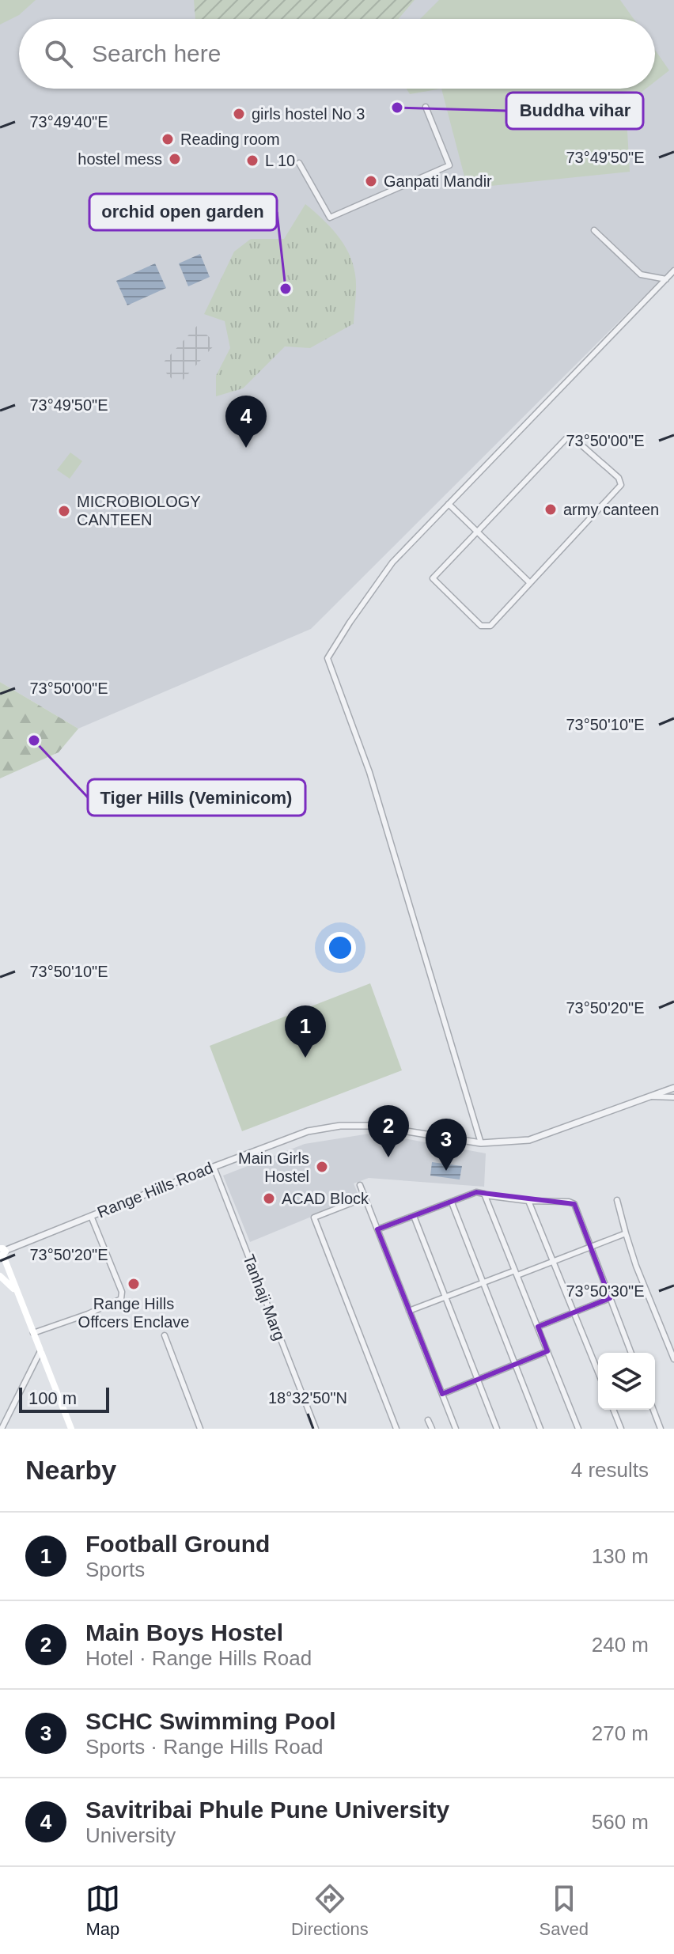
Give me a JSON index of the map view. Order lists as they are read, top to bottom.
{
  "streets": {
    "street": ["Range Hills Road", "Tanhaji Marg"]
  },
  "crossings": [
    ["Range Hills Road", "Tanhaji Marg"]
  ],
  "places": [
    "Buddha vihar",
    "girls hostel No 3",
    "Reading room",
    "hostel mess",
    "L 10",
    "Ganpati Mandir",
    "orchid open garden",
    "army canteen",
    "MICROBIOLOGY CANTEEN",
    "Tiger Hills (Veminicom)",
    "Main Girls Hostel",
    "ACAD Block",
    "Range Hills Offcers Enclave"
  ],
  "scale_bar": "100 m",
  "page": {
    "search": "Search here",
    "pins": [
      "4",
      "1",
      "2",
      "3"
    ],
    "scale": "100 m",
    "heading": ["Nearby", "4 results"],
    "list": [
      {
        "mark": "1",
        "name": "Football Ground",
        "note": "Sports",
        "value": "130 m"
      },
      {
        "mark": "2",
        "name": "Main Boys Hostel",
        "note": "Hotel · Range Hills Road",
        "value": "240 m"
      },
      {
        "mark": "3",
        "name": "SCHC Swimming Pool",
        "note": "Sports · Range Hills Road",
        "value": "270 m"
      },
      {
        "mark": "4",
        "name": "Savitribai Phule Pune University",
        "note": "University",
        "value": "560 m"
      }
    ],
    "nav": ["Map", "Directions", "Saved"]
  },
  "coordinates": [
    "73°49'40\"E",
    "73°49'50\"E",
    "73°50'00\"E",
    "73°50'10\"E",
    "73°50'20\"E",
    "73°50'30\"E",
    "18°32'50\"N"
  ]
}
